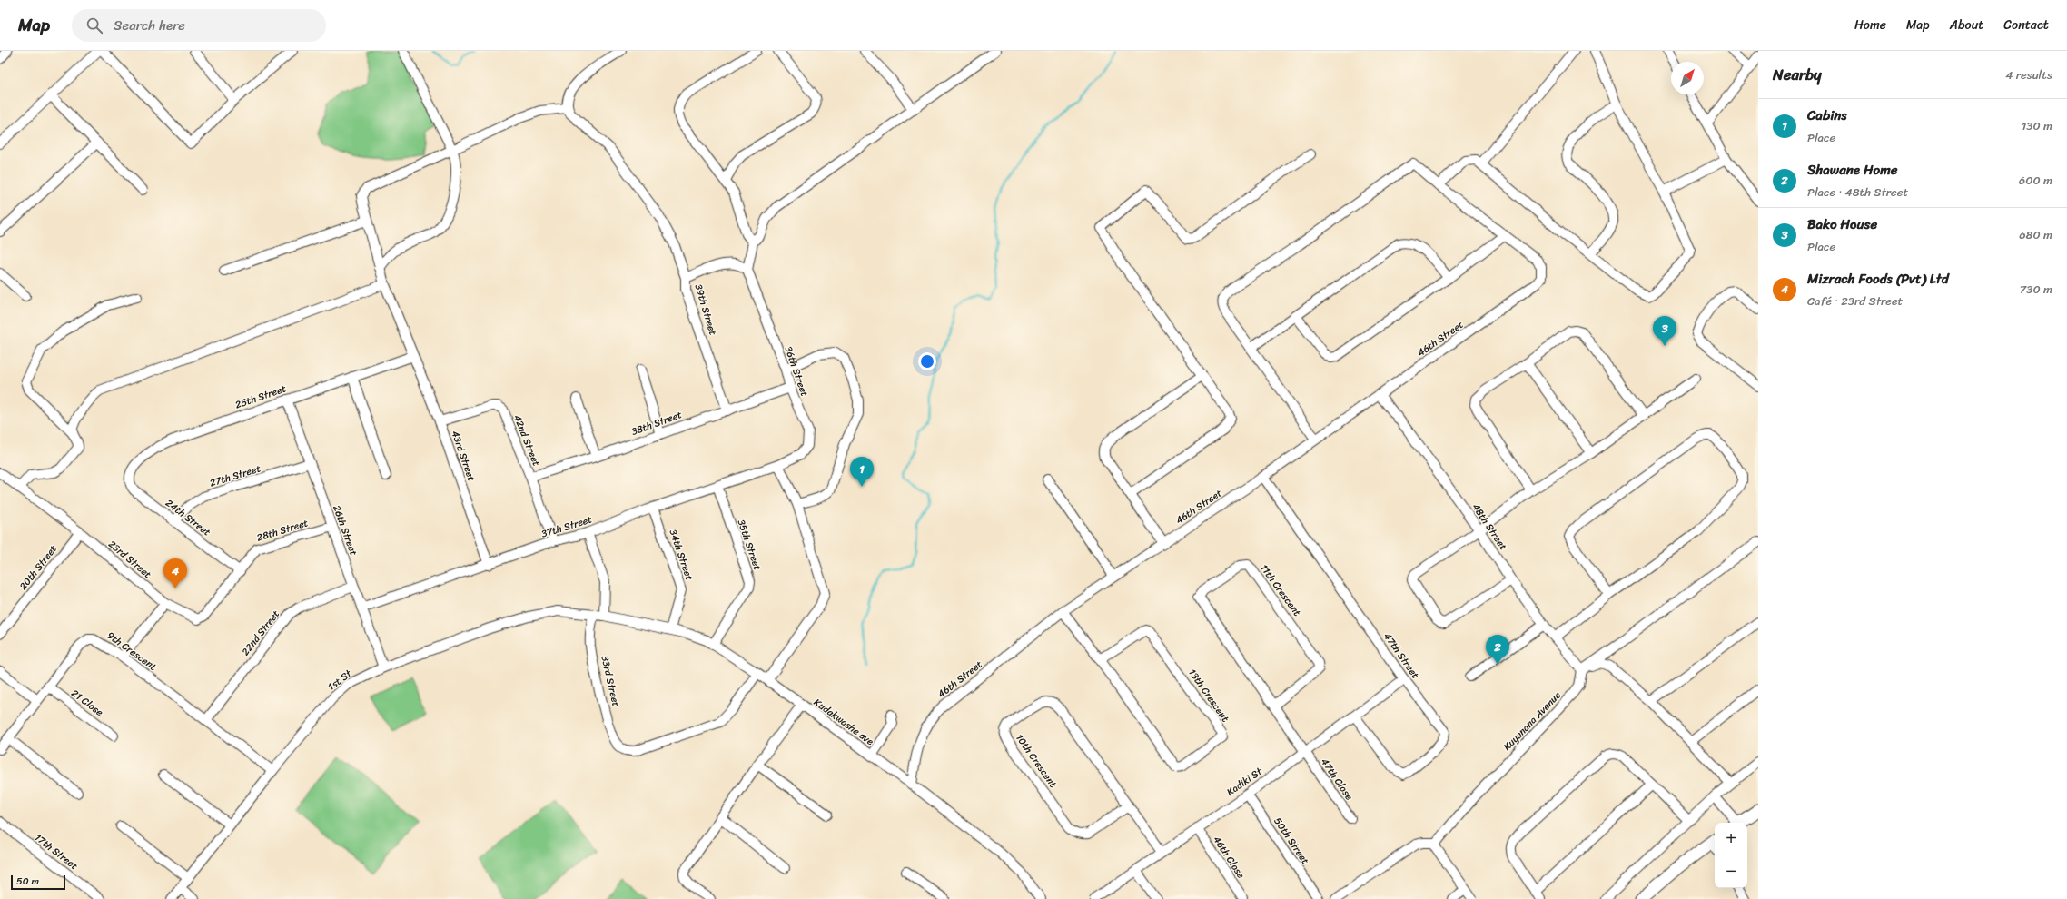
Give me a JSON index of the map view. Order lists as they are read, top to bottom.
{
  "streets": {
    "street": [
      "39th Street",
      "46th Street",
      "36th Street",
      "25th Street",
      "38th Street",
      "42nd Street",
      "43rd Street",
      "27th Street",
      "24th Street",
      "37th Street",
      "48th Street",
      "28th Street",
      "26th Street",
      "35th Street",
      "34th Street",
      "23rd Street",
      "20th Street",
      "11th Crescent",
      "22nd Street",
      "9th Crescent",
      "47th Street",
      "1st St",
      "33rd Street",
      "13th Crescent",
      "21 Close",
      "Kuyanana Avenue",
      "Kudakwashe ave",
      "10th Crescent",
      "47th Close",
      "Kadiki St",
      "50th Street",
      "17th Street",
      "46th Close"
    ]
  },
  "crossings": [
    ["39th Street", "36th Street"],
    ["39th Street", "38th Street"],
    ["46th Street", "48th Street"],
    ["46th Street", "47th Street"],
    ["46th Street", "13th Crescent"],
    ["46th Street", "Kudakwashe ave"],
    ["36th Street", "38th Street"],
    ["36th Street", "37th Street"],
    ["25th Street", "43rd Street"],
    ["25th Street", "24th Street"],
    ["25th Street", "26th Street"],
    ["38th Street", "42nd Street"],
    ["42nd Street", "43rd Street"],
    ["42nd Street", "37th Street"],
    ["43rd Street", "37th Street"],
    ["27th Street", "24th Street"],
    ["27th Street", "26th Street"],
    ["24th Street", "28th Street"],
    ["37th Street", "26th Street"],
    ["37th Street", "35th Street"],
    ["37th Street", "34th Street"],
    ["48th Street", "Kuyanana Avenue"],
    ["28th Street", "26th Street"],
    ["28th Street", "23rd Street"],
    ["26th Street", "22nd Street"],
    ["26th Street", "1st St"],
    ["35th Street", "Kudakwashe ave"],
    ["34th Street", "Kudakwashe ave"],
    ["23rd Street", "20th Street"],
    ["11th Crescent", "47th Close"],
    ["11th Crescent", "Kadiki St"],
    ["22nd Street", "9th Crescent"],
    ["9th Crescent", "1st St"],
    ["9th Crescent", "21 Close"],
    ["47th Street", "Kadiki St"],
    ["1st St", "33rd Street"],
    ["1st St", "Kudakwashe ave"],
    ["33rd Street", "Kudakwashe ave"],
    ["10th Crescent", "Kadiki St"],
    ["47th Close", "Kadiki St"],
    ["Kadiki St", "50th Street"],
    ["Kadiki St", "46th Close"]
  ],
  "scale_bar": "50 m",
  "north": "top right",
  "page": {
    "header": "Map",
    "search": "Search here",
    "nav": [
      "Home",
      "Map",
      "About",
      "Contact"
    ],
    "heading": ["Nearby", "4 results"],
    "list": [
      {
        "mark": "1",
        "name": "Cabins",
        "note": "Place",
        "value": "130 m"
      },
      {
        "mark": "2",
        "name": "Shawane Home",
        "note": "Place · 48th Street",
        "value": "600 m"
      },
      {
        "mark": "3",
        "name": "Bako House",
        "note": "Place",
        "value": "680 m"
      },
      {
        "mark": "4",
        "name": "Mizrach Foods (Pvt) Ltd",
        "note": "Café · 23rd Street",
        "value": "730 m"
      }
    ],
    "pins": [
      "3",
      "1",
      "4",
      "2"
    ],
    "map_buttons": ["+", "−"],
    "scale": "50 m"
  }
}
